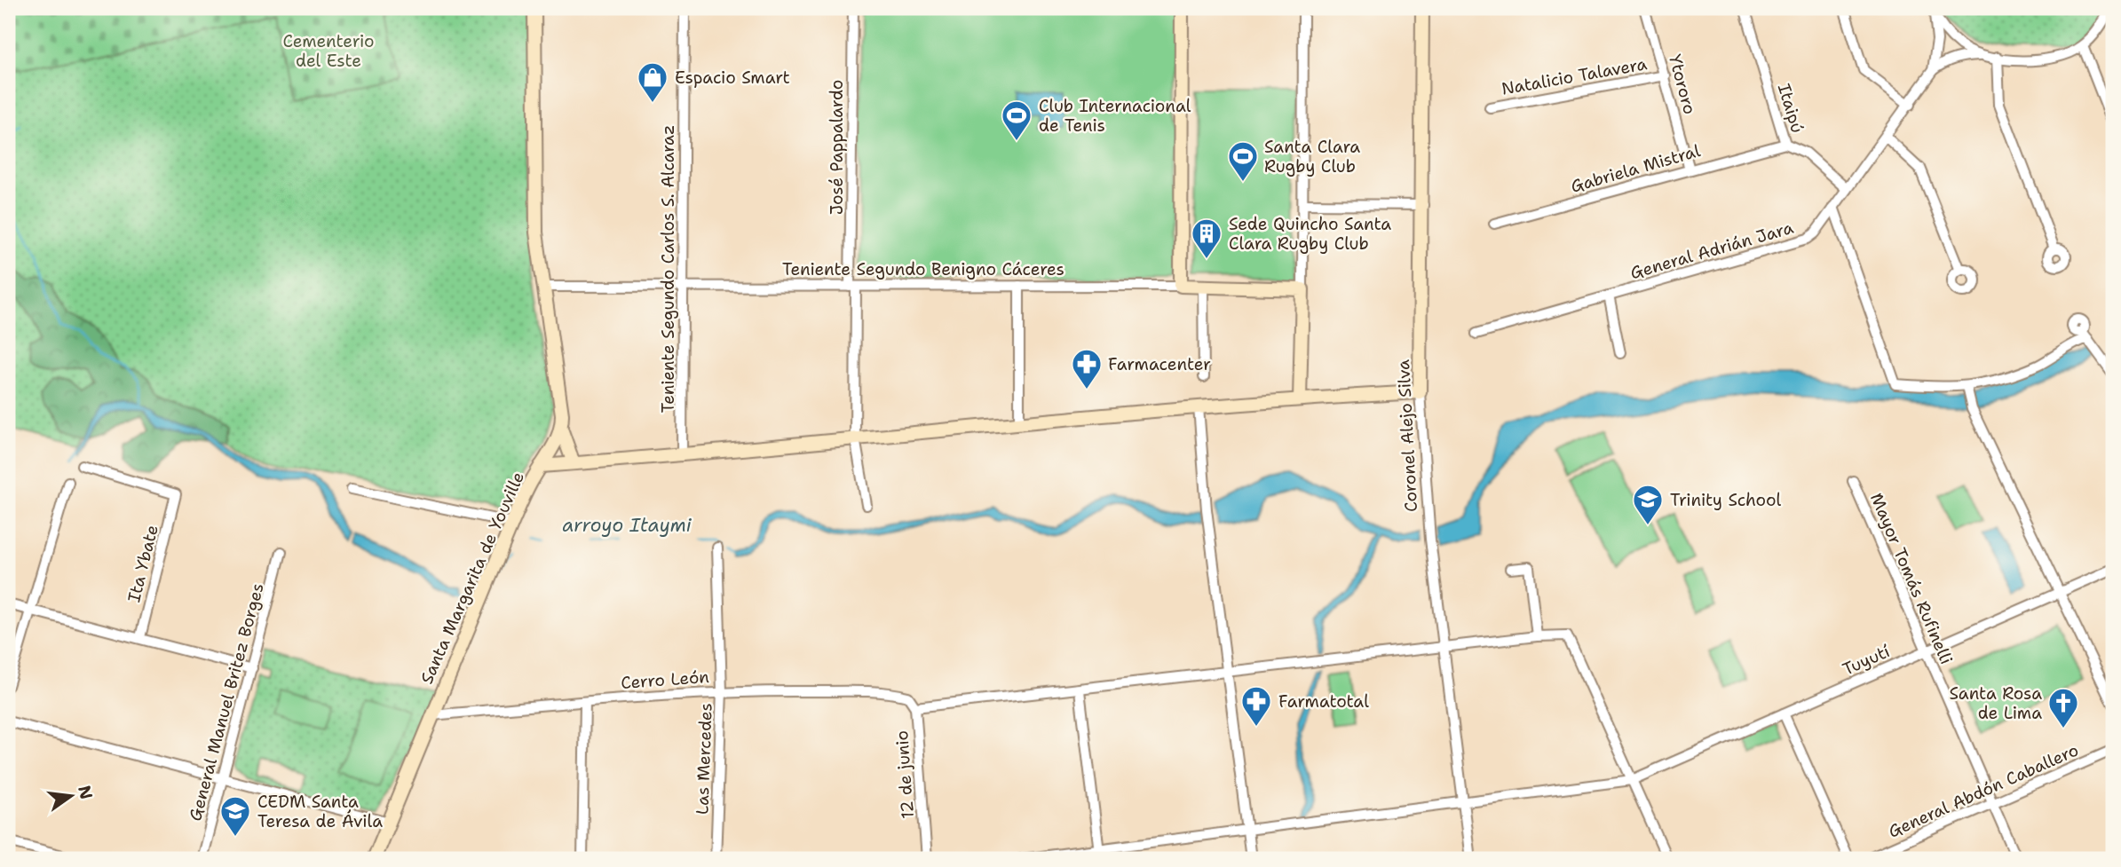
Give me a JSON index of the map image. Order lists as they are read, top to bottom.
{
  "streets": {
    "main road": ["Teniente Segundo Benigno Cáceres", "Coronel Alejo Silva", "Santa Margarita de Youville"],
    "street": [
      "Natalicio Talavera",
      "Ytororo",
      "Itaipú",
      "José Pappalardo",
      "Gabriela Mistral",
      "General Adrián Jara",
      "Teniente Segundo Carlos S. Alcaraz",
      "Ita Ybate",
      "Mayor Tomás Rufinelli",
      "Tuyutí",
      "Cerro León",
      "General Manuel Britez Borges",
      "Las Mercedes",
      "12 de junio",
      "General Abdón Caballero"
    ]
  },
  "crossings": [
    ["Natalicio Talavera", "Ytororo"],
    ["Ytororo", "Gabriela Mistral"],
    ["Itaipú", "Gabriela Mistral"],
    ["Itaipú", "General Adrián Jara"],
    ["José Pappalardo", "Teniente Segundo Benigno Cáceres"],
    ["Teniente Segundo Carlos S. Alcaraz", "Teniente Segundo Benigno Cáceres"],
    ["Teniente Segundo Benigno Cáceres", "Santa Margarita de Youville"],
    ["Coronel Alejo Silva", "Tuyutí"],
    ["Santa Margarita de Youville", "Cerro León"],
    ["Mayor Tomás Rufinelli", "Tuyutí"],
    ["Mayor Tomás Rufinelli", "General Abdón Caballero"],
    ["Cerro León", "Las Mercedes"],
    ["Cerro León", "12 de junio"]
  ],
  "water": ["arroyo Itaymi"],
  "parks": ["Cementerio del Este"],
  "places": {
    "shop": ["Espacio Smart"],
    "sports": ["Club Internacional de Tenis", "Santa Clara Rugby Club"],
    "building": ["Sede Quincho Santa Clara Rugby Club"],
    "pharmacy": ["Farmacenter", "Farmatotal"],
    "school or university": ["Trinity School", "CEDM Santa Teresa de Ávila"],
    "church": ["Santa Rosa de Lima"]
  },
  "north": "right"
}
